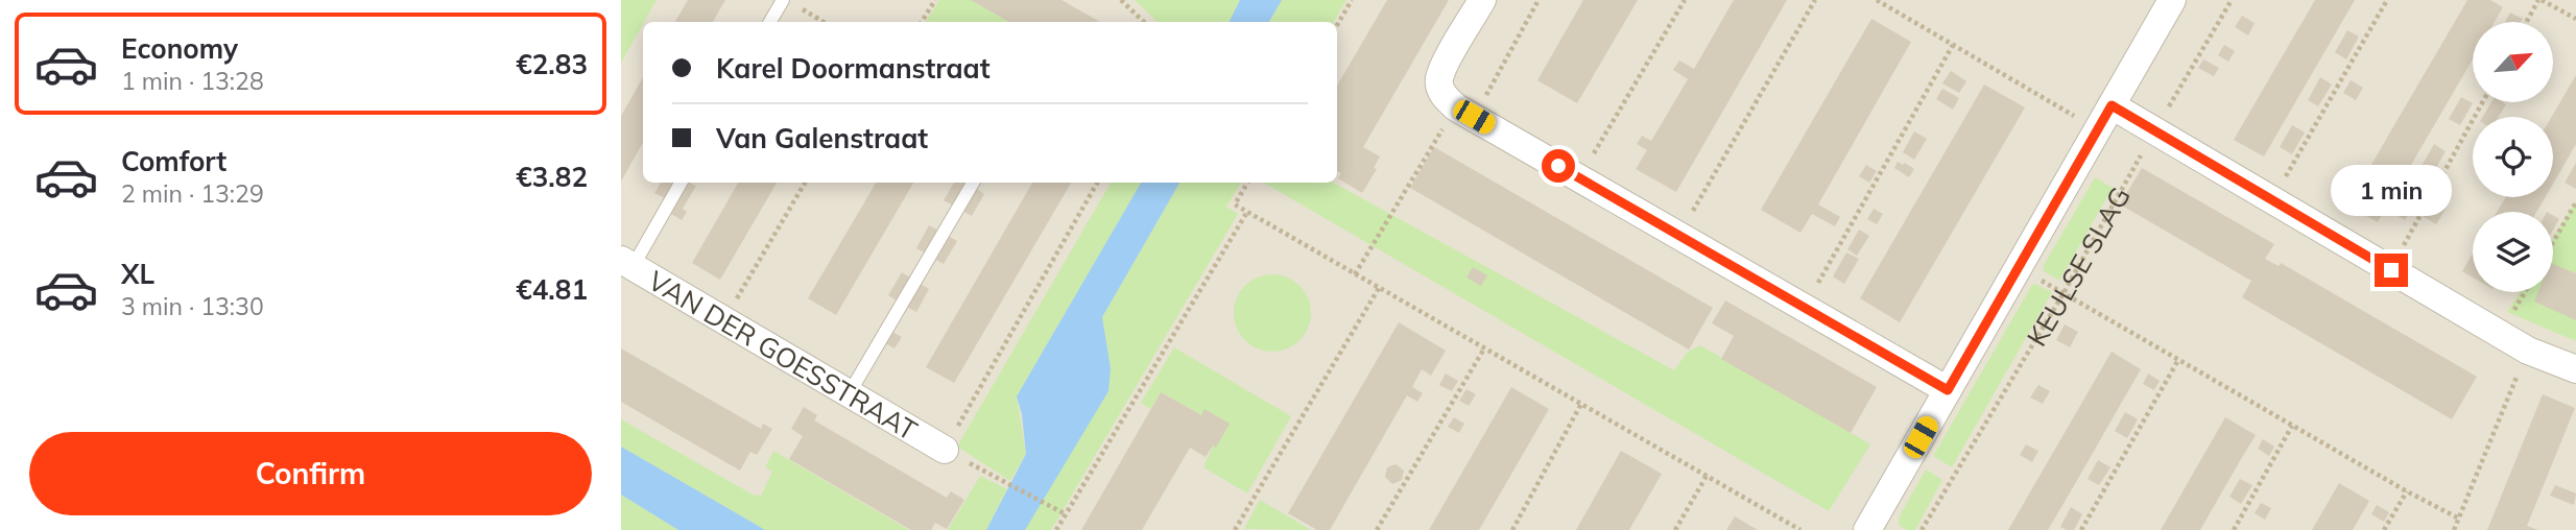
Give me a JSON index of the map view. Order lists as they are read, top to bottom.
{
  "streets": {
    "street": ["KEULSE SLAG", "VAN DER GOESSTRAAT"]
  },
  "north": "top right",
  "page": {
    "list": [
      {
        "name": "Economy",
        "note": "1 min · 13:28",
        "value": "€2.83"
      },
      {
        "name": "Comfort",
        "note": "2 min · 13:29",
        "value": "€3.82"
      },
      {
        "name": "XL",
        "note": "3 min · 13:30",
        "value": "€4.81"
      }
    ],
    "banner": ["Karel Doormanstraat", "Van Galenstraat"],
    "bubble": "1 min",
    "buttons": "Confirm"
  }
}
